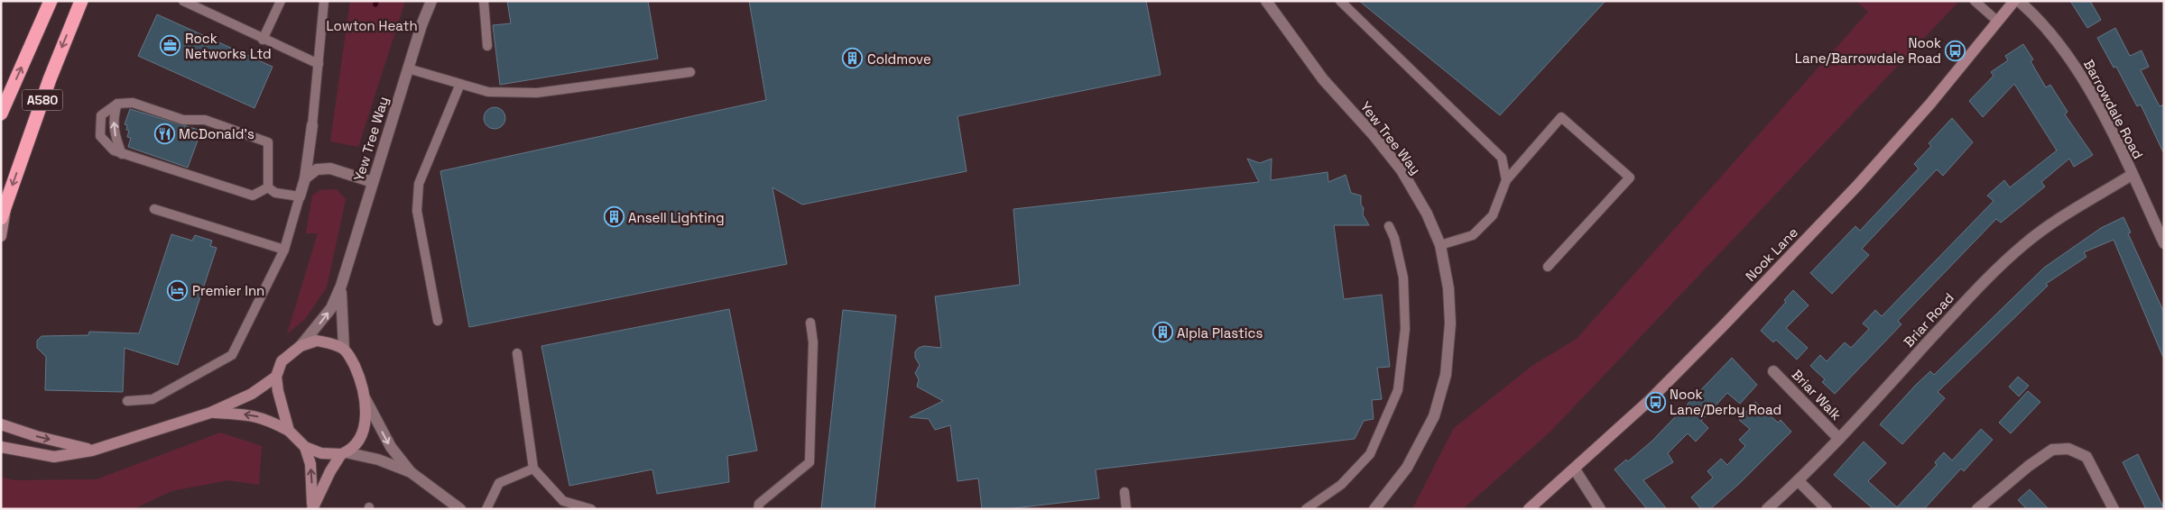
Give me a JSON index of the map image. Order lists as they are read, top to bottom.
{
  "streets": {
    "highway": ["A580"],
    "street": [
      "Barrowdale Road",
      "Yew Tree Way",
      "Nook Lane",
      "Briar Road",
      "Briar Walk"
    ]
  },
  "crossings": [
    ["Barrowdale Road", "Briar Road"],
    ["Briar Road", "Briar Walk"]
  ],
  "parks": ["Lowton Heath"],
  "places": {
    "office": ["Rock Networks Ltd"],
    "bus stop": ["Nook Lane/Barrowdale Road", "Nook Lane/Derby Road"],
    "building": ["Coldmove", "Ansell Lighting", "Alpla Plastics"],
    "restaurant": ["McDonald's"],
    "hotel": ["Premier Inn"]
  }
}
